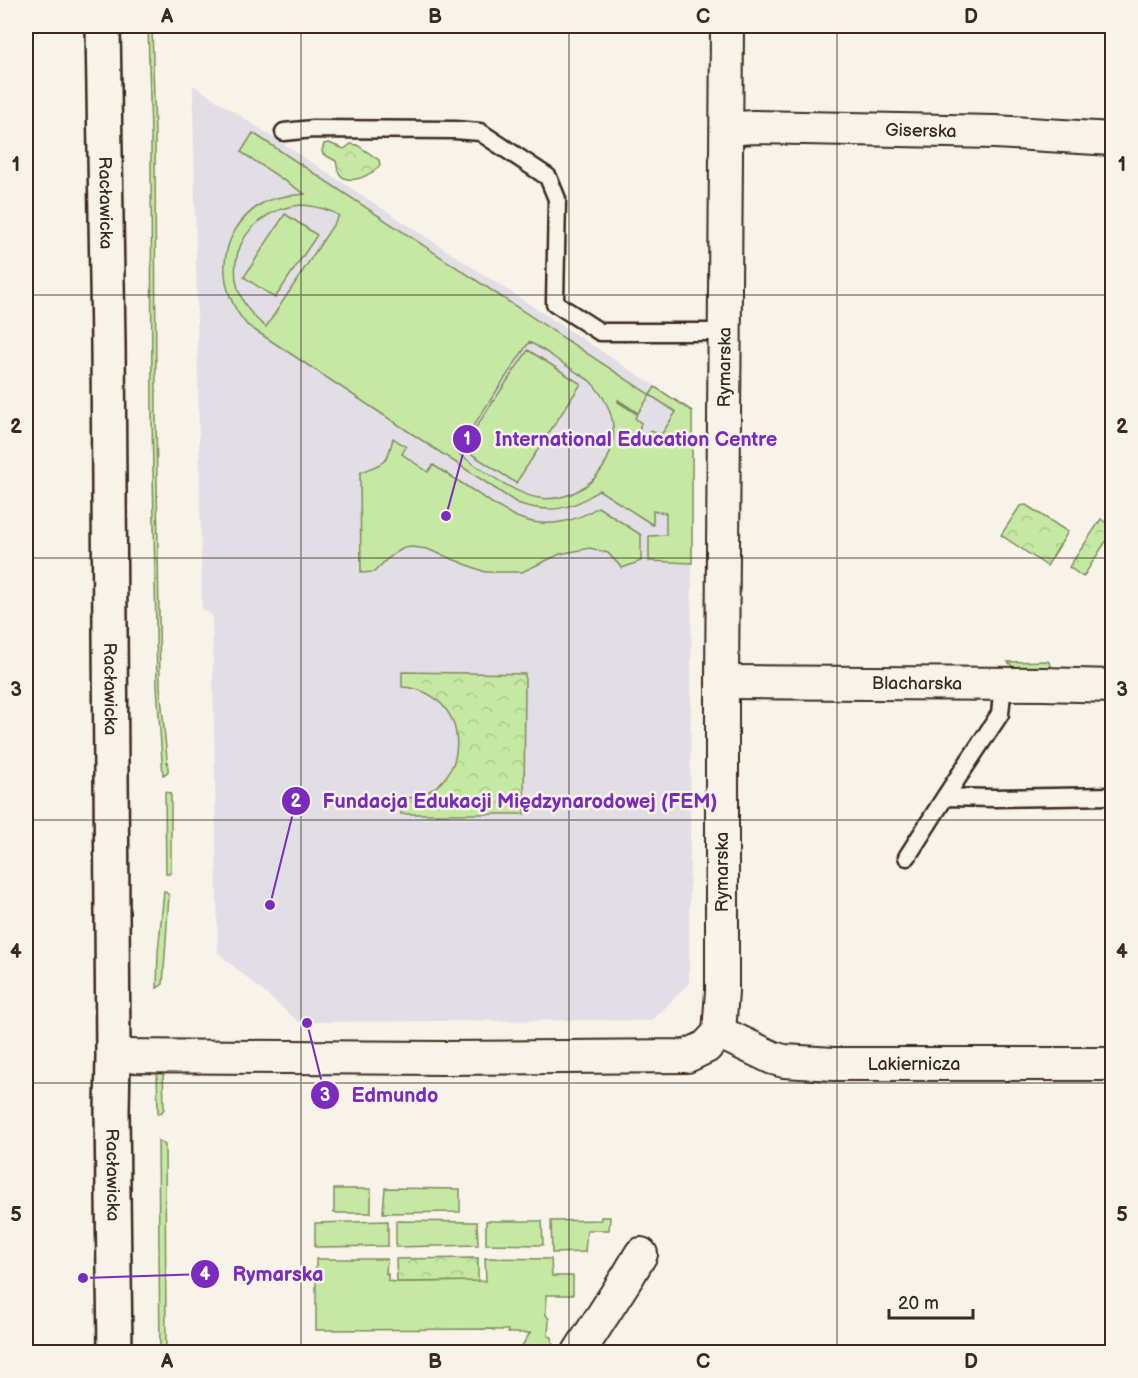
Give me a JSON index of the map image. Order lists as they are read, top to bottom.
{
  "streets": {
    "street": [
      "Giserska",
      "Racławicka",
      "Rymarska",
      "Blacharska",
      "Lakiernicza"
    ]
  },
  "crossings": [
    ["Giserska", "Rymarska"],
    ["Rymarska", "Blacharska"],
    ["Rymarska", "Lakiernicza"]
  ],
  "places": [
    "International Education Centre",
    "Fundacja Edukacji Międzynarodowej (FEM)",
    "Edmundo",
    "Rymarska"
  ],
  "scale_bar": "20 m",
  "grid": {
    "columns": [
      "A",
      "B",
      "C",
      "D"
    ],
    "rows": [
      "1",
      "2",
      "3",
      "4",
      "5"
    ]
  }
}
